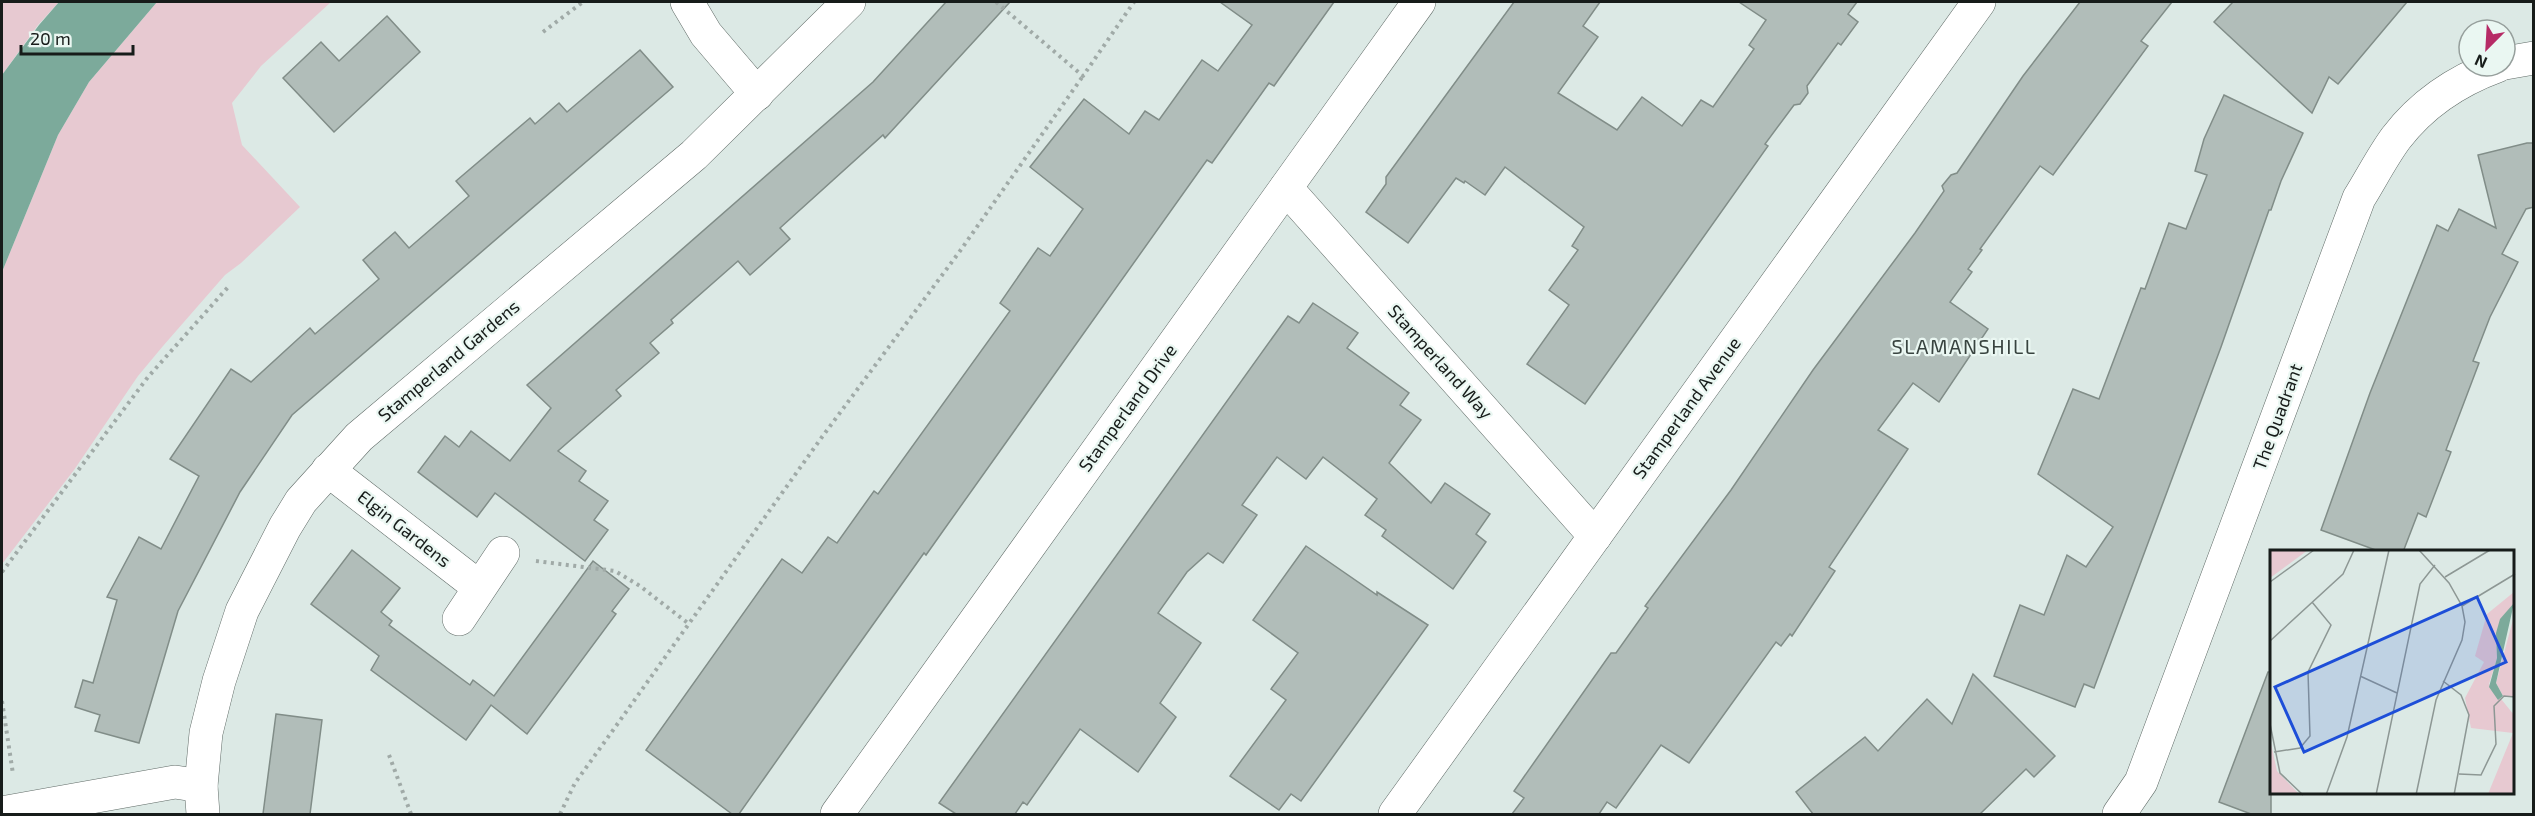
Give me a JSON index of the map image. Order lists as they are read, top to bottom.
{
  "streets": {
    "street": [
      "Stamperland Gardens",
      "Stamperland Way",
      "Stamperland Drive",
      "Stamperland Avenue",
      "The Quadrant",
      "Elgin Gardens"
    ]
  },
  "crossings": [
    ["Stamperland Gardens", "Elgin Gardens"],
    ["Stamperland Way", "Stamperland Drive"],
    ["Stamperland Way", "Stamperland Avenue"]
  ],
  "districts": ["SLAMANSHILL"],
  "scale_bar": "20 m",
  "north": "bottom left"
}
